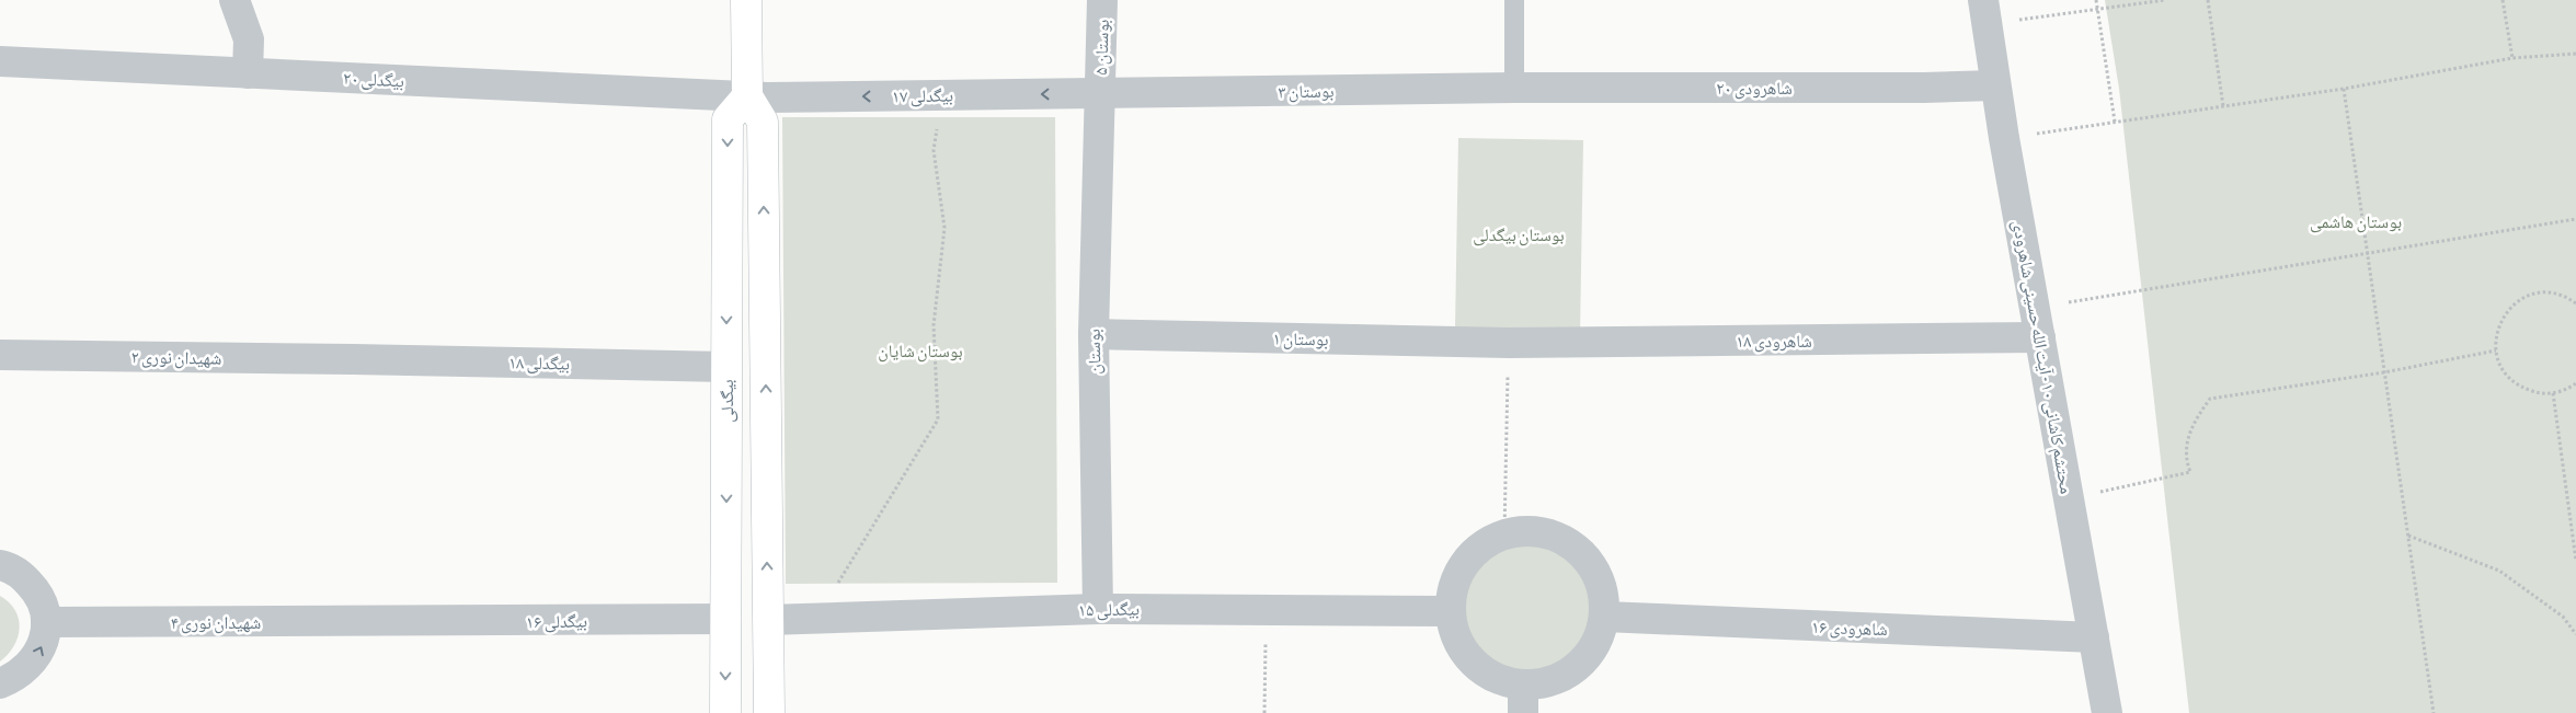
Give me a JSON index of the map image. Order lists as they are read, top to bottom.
{
  "streets": {
    "main road": ["بیگدلی"],
    "street": [
      "بوستان ۵",
      "بیگدلی ۲۰",
      "شاهرودی ۲۰",
      "بوستان ۳",
      "بیگدلی ۱۷",
      "بوستان ۱",
      "شاهرودی ۱۸",
      "بوستان",
      "شهیدان نوری ۲",
      "محتشم کاشانی ۱۰ - آیت الله حسینی شاهرودی",
      "بیگدلی ۱۸",
      "بیگدلی ۱۵",
      "بیگدلی ۱۶",
      "شهیدان نوری ۴",
      "شاهرودی ۱۶"
    ]
  },
  "crossings": [
    ["بوستان ۵", "بوستان ۳"],
    ["بوستان ۵", "بیگدلی ۱۷"],
    ["بوستان ۵", "بوستان"],
    ["بیگدلی ۲۰", "بیگدلی ۱۷"],
    ["بیگدلی ۲۰", "بیگدلی"],
    ["شاهرودی ۲۰", "بوستان ۳"],
    ["شاهرودی ۲۰", "محتشم کاشانی ۱۰ - آیت الله حسینی شاهرودی"],
    ["بوستان ۳", "بیگدلی ۱۷"],
    ["بوستان ۳", "بوستان"],
    ["بیگدلی ۱۷", "بوستان"],
    ["بیگدلی ۱۷", "بیگدلی"],
    ["بوستان ۱", "شاهرودی ۱۸"],
    ["بوستان ۱", "بوستان"],
    ["شاهرودی ۱۸", "محتشم کاشانی ۱۰ - آیت الله حسینی شاهرودی"],
    ["بوستان", "بیگدلی ۱۵"],
    ["شهیدان نوری ۲", "بیگدلی ۱۸"],
    ["محتشم کاشانی ۱۰ - آیت الله حسینی شاهرودی", "شاهرودی ۱۶"],
    ["بیگدلی ۱۸", "بیگدلی"],
    ["بیگدلی", "بیگدلی ۱۶"],
    ["بیگدلی ۱۵", "شاهرودی ۱۶"],
    ["بیگدلی ۱۶", "شهیدان نوری ۴"]
  ],
  "one_way": ["بیگدلی ۱۷"],
  "parks": ["بوستان هاشمی", "بوستان بیگدلی", "بوستان شایان"]
}
